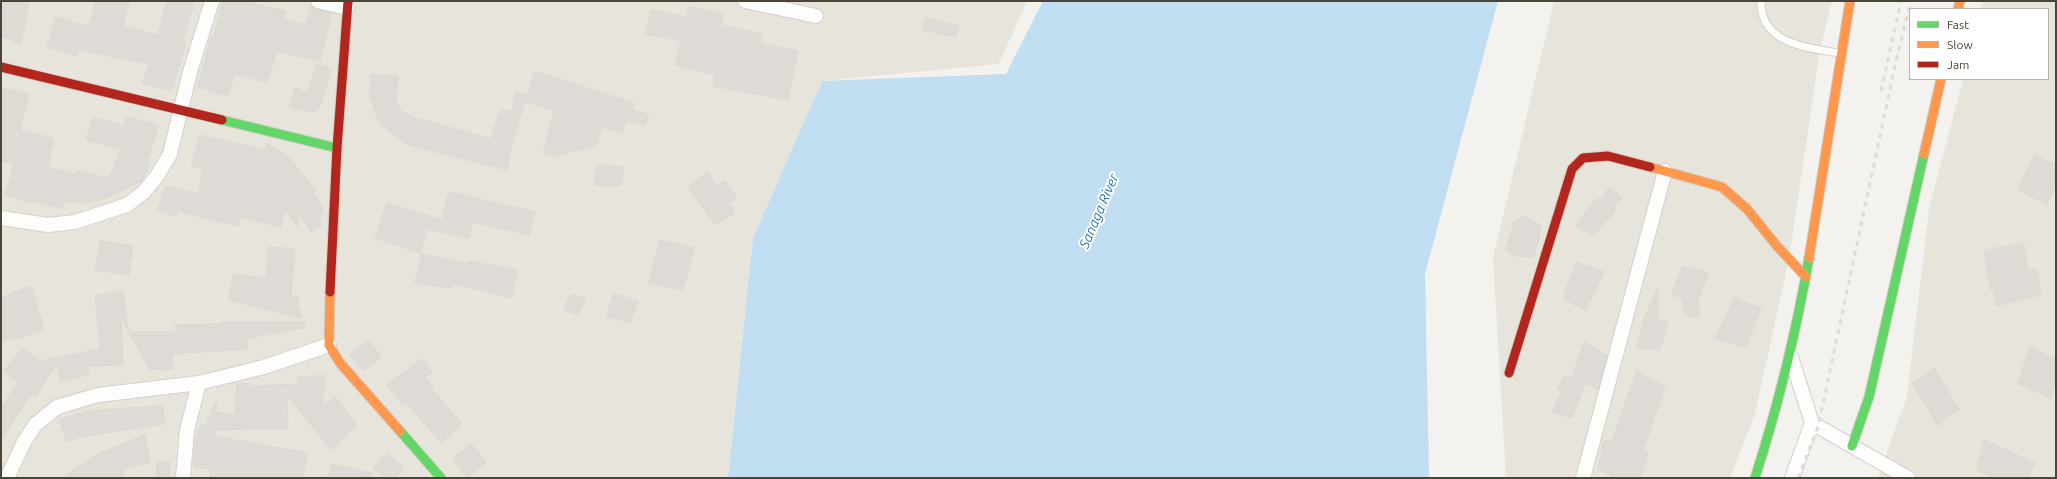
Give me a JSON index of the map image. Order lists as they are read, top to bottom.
{
  "water": ["Sanaga River"],
  "legend": ["Fast", "Slow", "Jam"]
}
